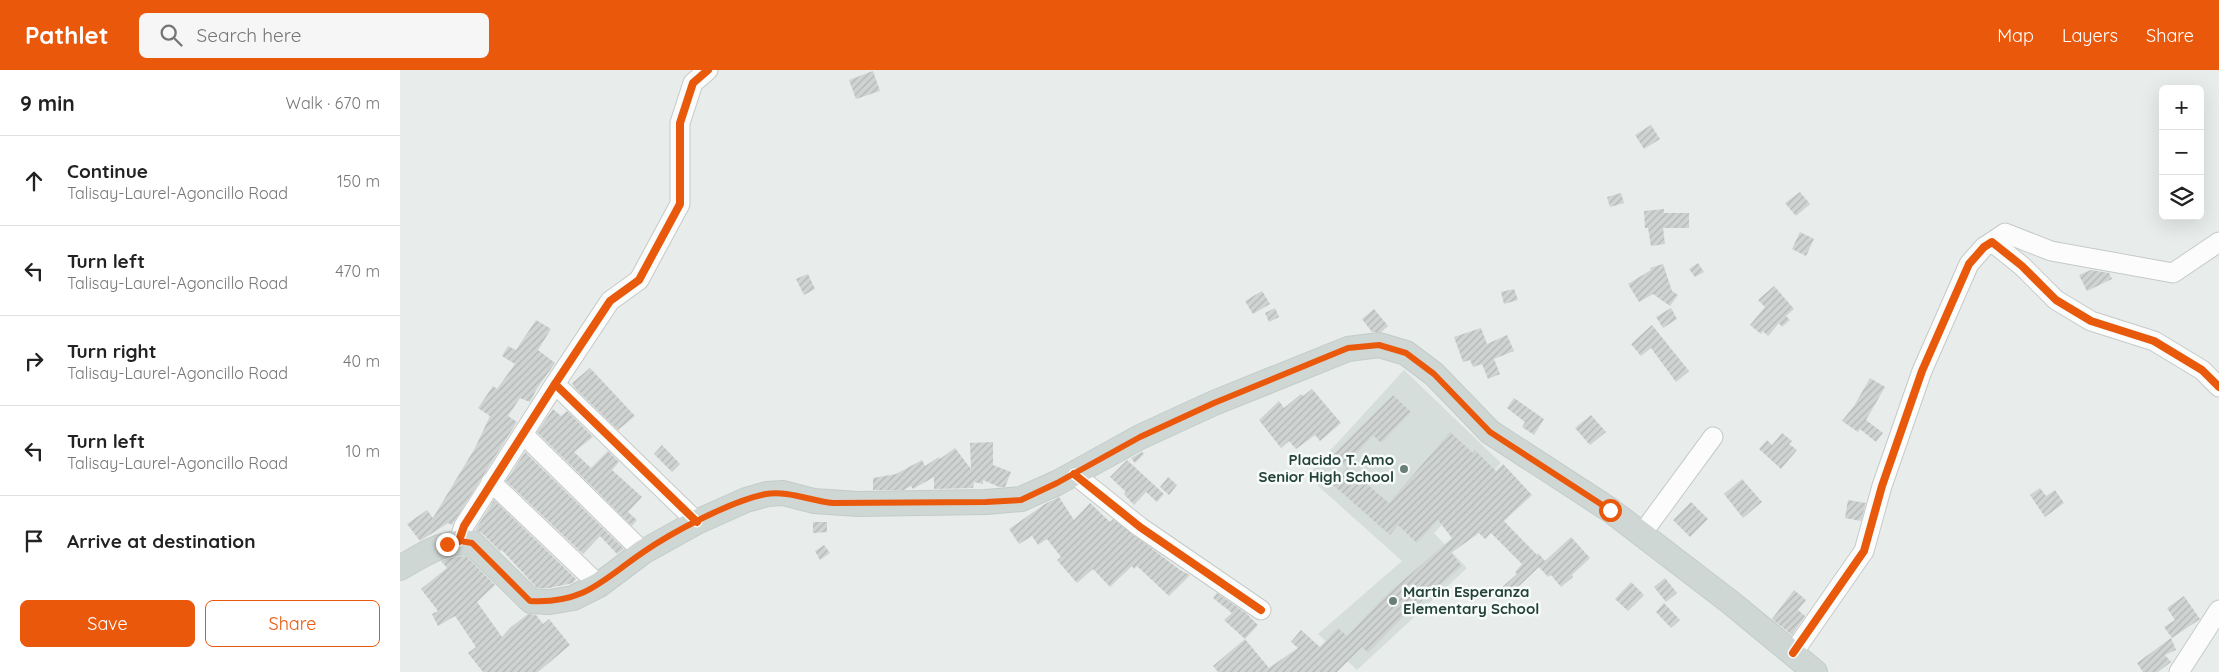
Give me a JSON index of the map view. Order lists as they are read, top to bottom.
{
  "places": ["Placido T. Amo Senior High School", "Martin Esperanza Elementary School"],
  "page": {
    "header": "Pathlet",
    "search": "Search here",
    "nav": ["Map", "Layers", "Share"],
    "heading": ["9 min", "Walk · 670 m"],
    "map_buttons": ["+", "−"],
    "list": [
      ["Continue", "Talisay-Laurel-Agoncillo Road", "150 m"],
      ["Turn left", "Talisay-Laurel-Agoncillo Road", "470 m"],
      ["Turn right", "Talisay-Laurel-Agoncillo Road", "40 m"],
      ["Turn left", "Talisay-Laurel-Agoncillo Road", "10 m"],
      "Arrive at destination"
    ],
    "buttons": ["Save", "Share"]
  }
}
